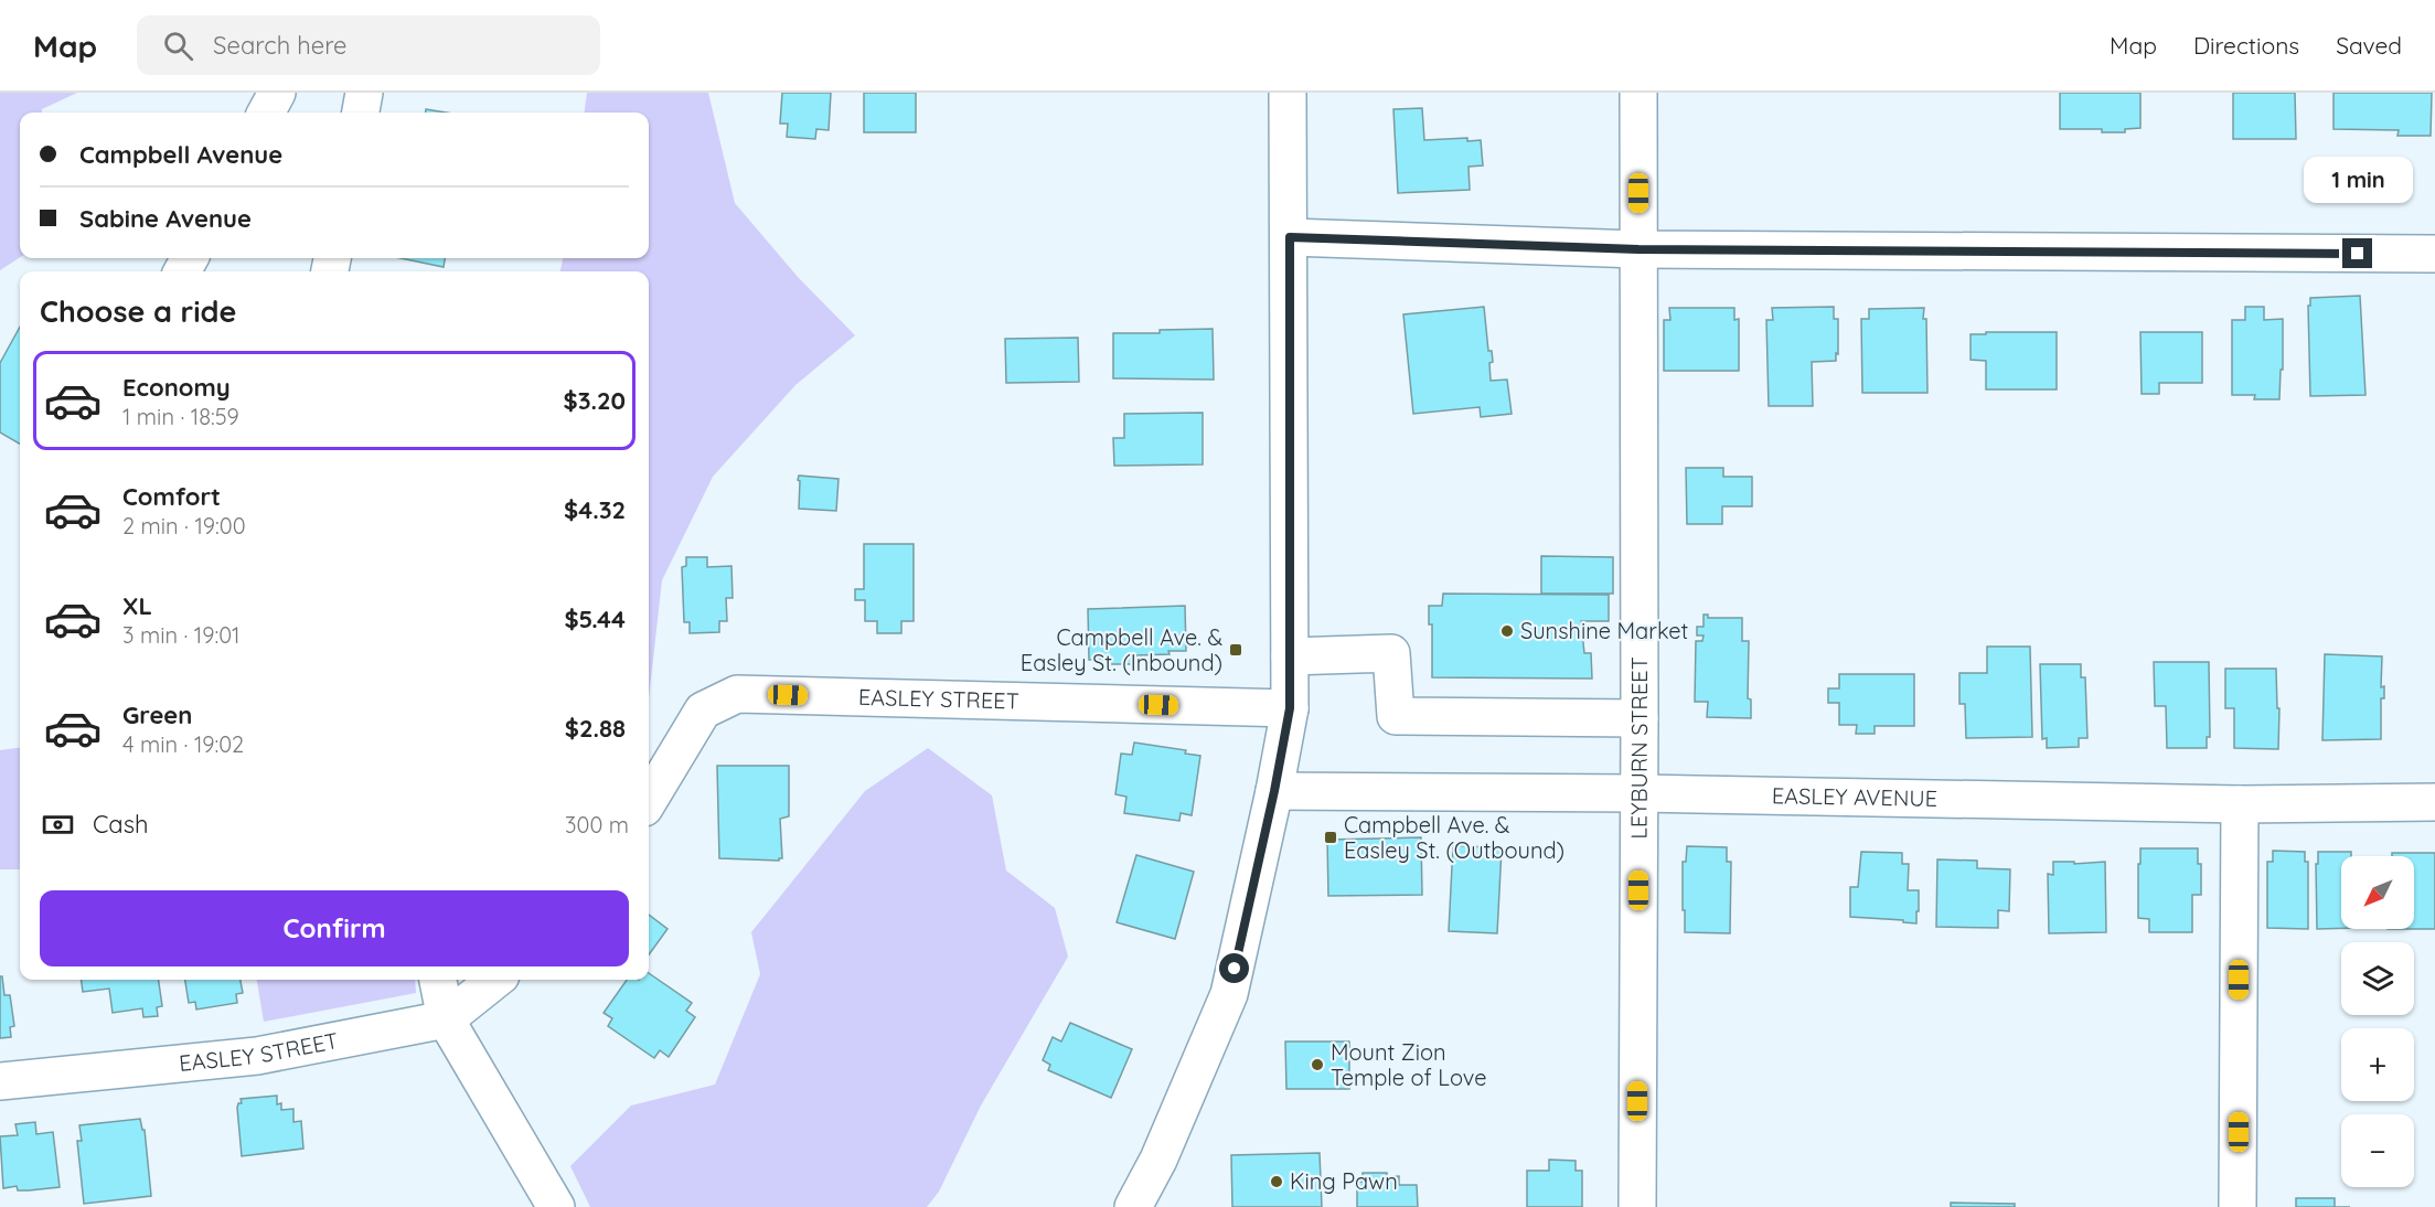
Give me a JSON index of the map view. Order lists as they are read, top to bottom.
{
  "streets": {
    "street": ["EASLEY STREET", "LEYBURN STREET", "EASLEY AVENUE"]
  },
  "crossings": [
    ["LEYBURN STREET", "EASLEY AVENUE"]
  ],
  "places": {
    "other": ["Sunshine Market", "Mount Zion Temple of Love", "King Pawn"],
    "transit": ["Campbell Ave. & Easley St. (Inbound)", "Campbell Ave. & Easley St. (Outbound)"]
  },
  "north": "bottom left",
  "page": {
    "header": "Map",
    "search": "Search here",
    "nav": ["Map", "Directions", "Saved"],
    "banner": ["Campbell Avenue", "Sabine Avenue"],
    "bubble": "1 min",
    "heading": "Choose a ride",
    "list": [
      {
        "name": "Economy",
        "note": "1 min · 18:59",
        "value": "$3.20"
      },
      {
        "name": "Comfort",
        "note": "2 min · 19:00",
        "value": "$4.32"
      },
      {
        "name": "XL",
        "note": "3 min · 19:01",
        "value": "$5.44"
      },
      {
        "name": "Green",
        "note": "4 min · 19:02",
        "value": "$2.88"
      }
    ],
    "pay": ["Cash", "300 m"],
    "map_buttons": ["+", "−"],
    "buttons": "Confirm"
  }
}
